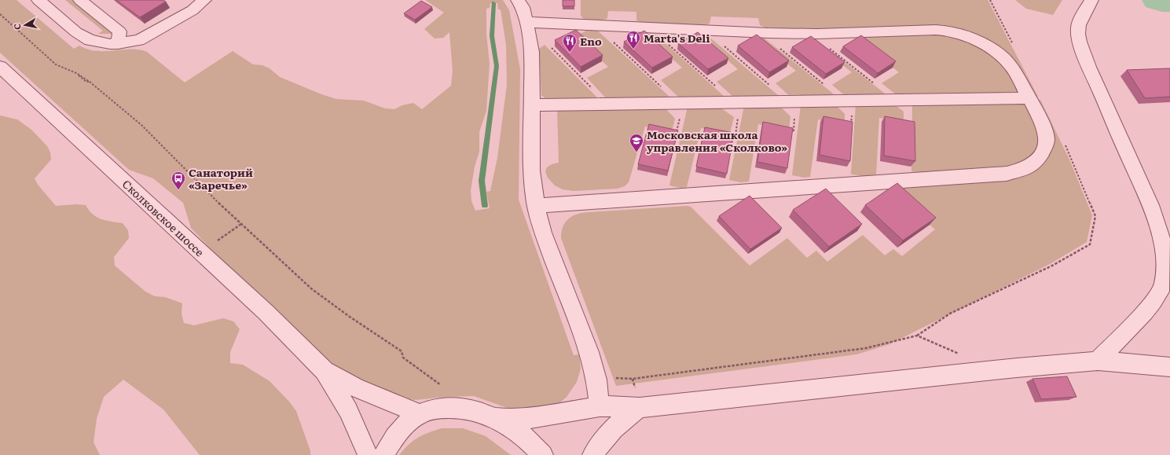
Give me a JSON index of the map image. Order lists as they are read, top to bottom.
{
  "streets": {
    "street": ["Сколковское шоссе"]
  },
  "places": {
    "restaurant": ["Marta's Deli", "Eno"],
    "school or university": ["Московская школа управления «Сколково»"],
    "bus stop": ["Санаторий «Заречье»"]
  },
  "north": "left"
}
